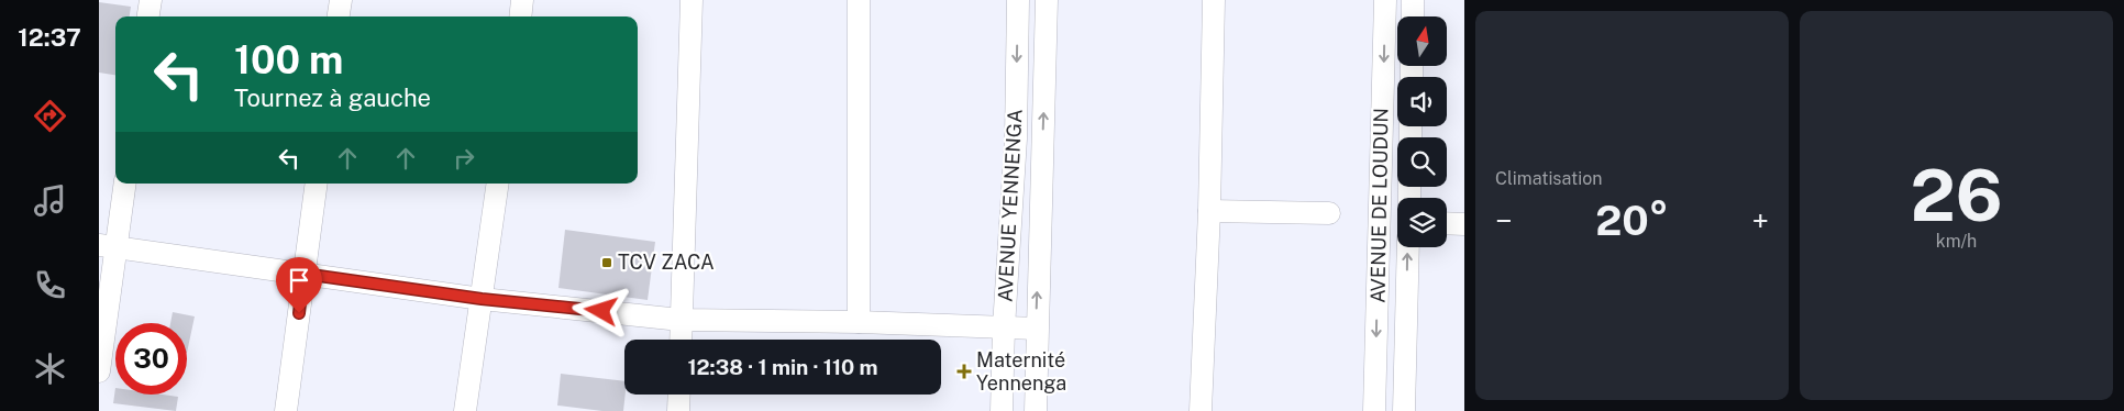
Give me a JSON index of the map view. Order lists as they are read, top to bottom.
{
  "streets": {
    "street": ["AVENUE YENNENGA", "AVENUE DE LOUDUN"]
  },
  "places": {
    "transit": ["TCV ZACA"],
    "health": ["Maternité Yennenga"]
  },
  "north": "top",
  "page": {
    "tabs": "12:37",
    "tile": [
      "Climatisation",
      ["26", "km/h"]
    ],
    "turn": ["100 m", "Tournez à gauche"],
    "heat": ["−", "20°", "+"],
    "limit": "30",
    "trip": "12:38 · 1 min · 110 m"
  }
}
